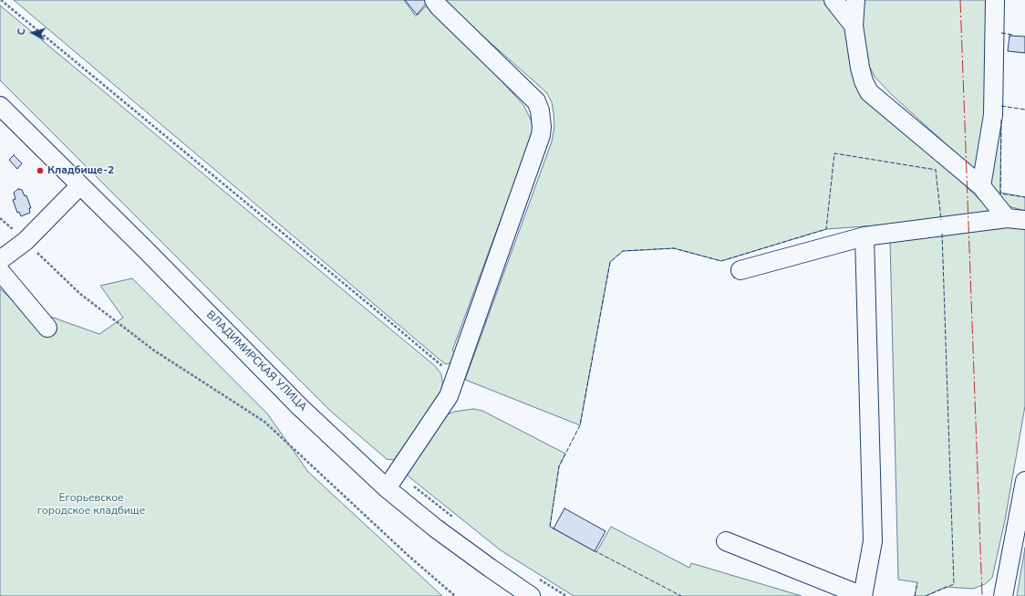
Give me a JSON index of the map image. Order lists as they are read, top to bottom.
{
  "streets": {
    "street": ["ВЛАДИМИРСКАЯ УЛИЦА"]
  },
  "parks": ["Егорьевское городское кладбище"],
  "places": ["Кладбище-2"],
  "north": "left"
}
